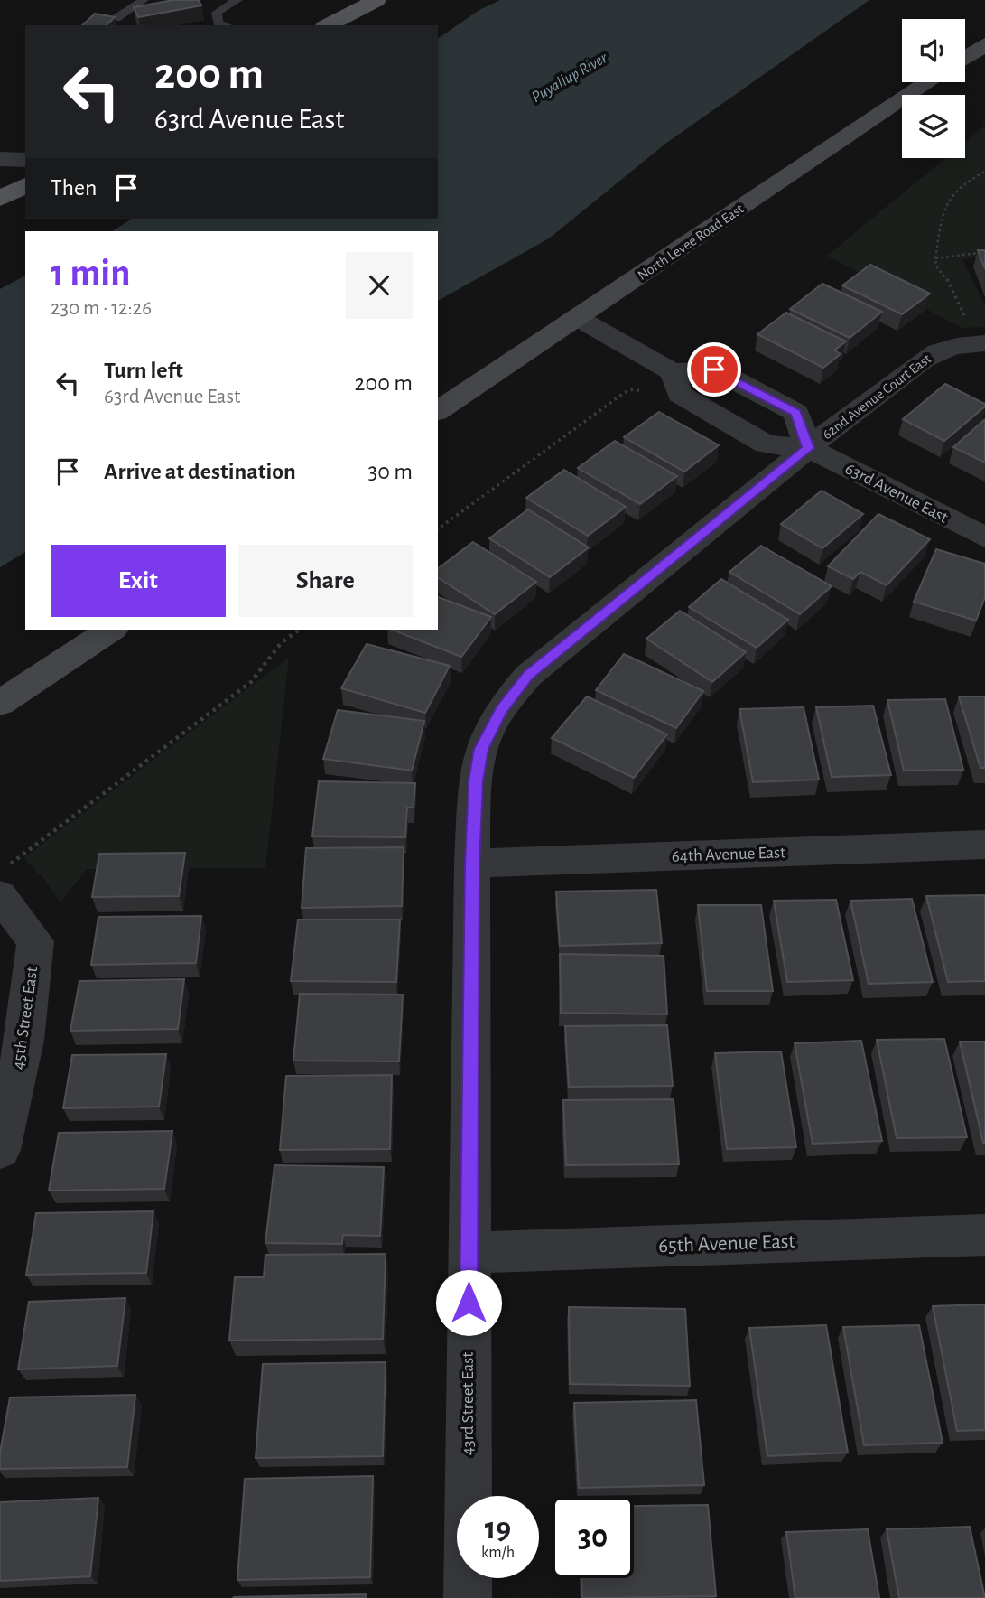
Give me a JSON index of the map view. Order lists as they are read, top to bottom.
{
  "streets": {
    "street": [
      "North Levee Road East",
      "62nd Avenue Court East",
      "63rd Avenue East",
      "64th Avenue East",
      "45th Street East",
      "65th Avenue East",
      "43rd Street East"
    ]
  },
  "crossings": [
    ["62nd Avenue Court East", "63rd Avenue East"],
    ["62nd Avenue Court East", "43rd Street East"],
    ["63rd Avenue East", "43rd Street East"],
    ["64th Avenue East", "43rd Street East"],
    ["65th Avenue East", "43rd Street East"]
  ],
  "water": ["Puyallup River"],
  "page": {
    "turn": ["200 m", "63rd Avenue East"],
    "then": "Then",
    "heading": ["1 min", "230 m · 12:26"],
    "list": [
      {
        "name": "Turn left",
        "note": "63rd Avenue East",
        "value": "200 m"
      },
      {
        "name": "Arrive at destination",
        "value": "30 m"
      }
    ],
    "buttons": ["Exit", "Share"],
    "speed": "19 km/h",
    "limit": "30"
  }
}
